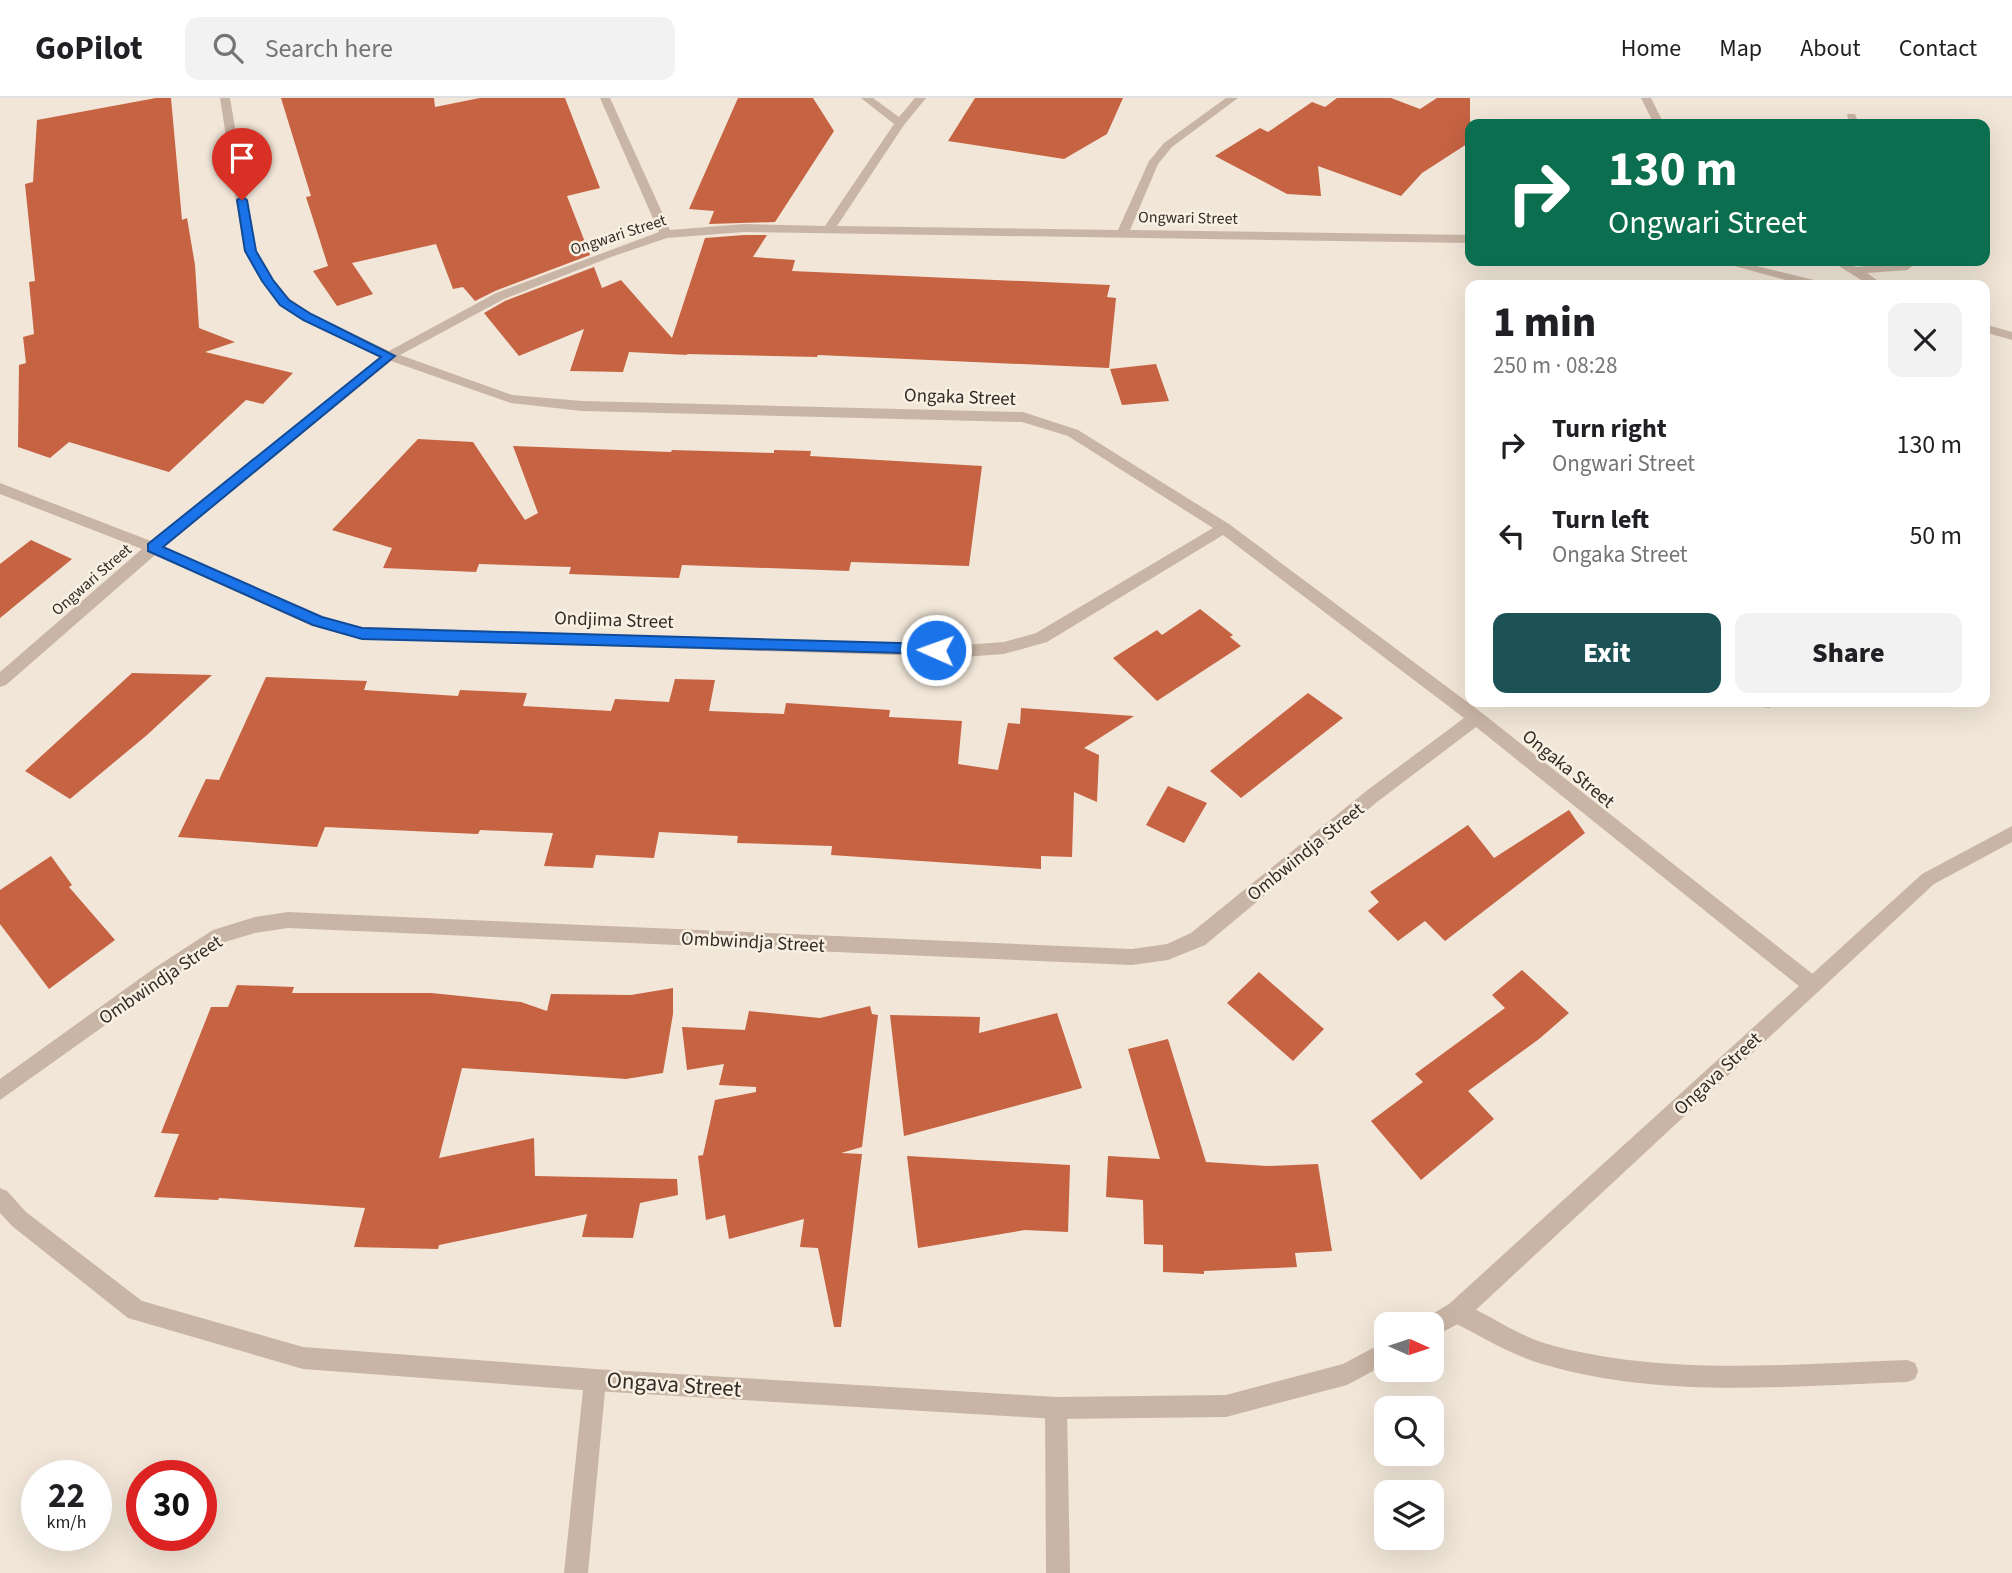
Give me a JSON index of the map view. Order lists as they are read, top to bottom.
{
  "streets": {
    "street": [
      "Ongwari Street",
      "Ongaka Street",
      "Ondjima Street",
      "Ombwindja Street",
      "Ongava Street"
    ]
  },
  "crossings": [
    ["Ongwari Street", "Ongaka Street"],
    ["Ongwari Street", "Ondjima Street"],
    ["Ongaka Street", "Ondjima Street"],
    ["Ongaka Street", "Ombwindja Street"],
    ["Ongaka Street", "Ongava Street"]
  ],
  "north": "right",
  "page": {
    "header": "GoPilot",
    "search": "Search here",
    "nav": [
      "Home",
      "Map",
      "About",
      "Contact"
    ],
    "turn": ["130 m", "Ongwari Street"],
    "heading": ["1 min", "250 m · 08:28"],
    "list": [
      {
        "name": "Turn right",
        "note": "Ongwari Street",
        "value": "130 m"
      },
      {
        "name": "Turn left",
        "note": "Ongaka Street",
        "value": "50 m"
      }
    ],
    "buttons": ["Exit", "Share"],
    "speed": "22 km/h",
    "limit": "30"
  }
}
